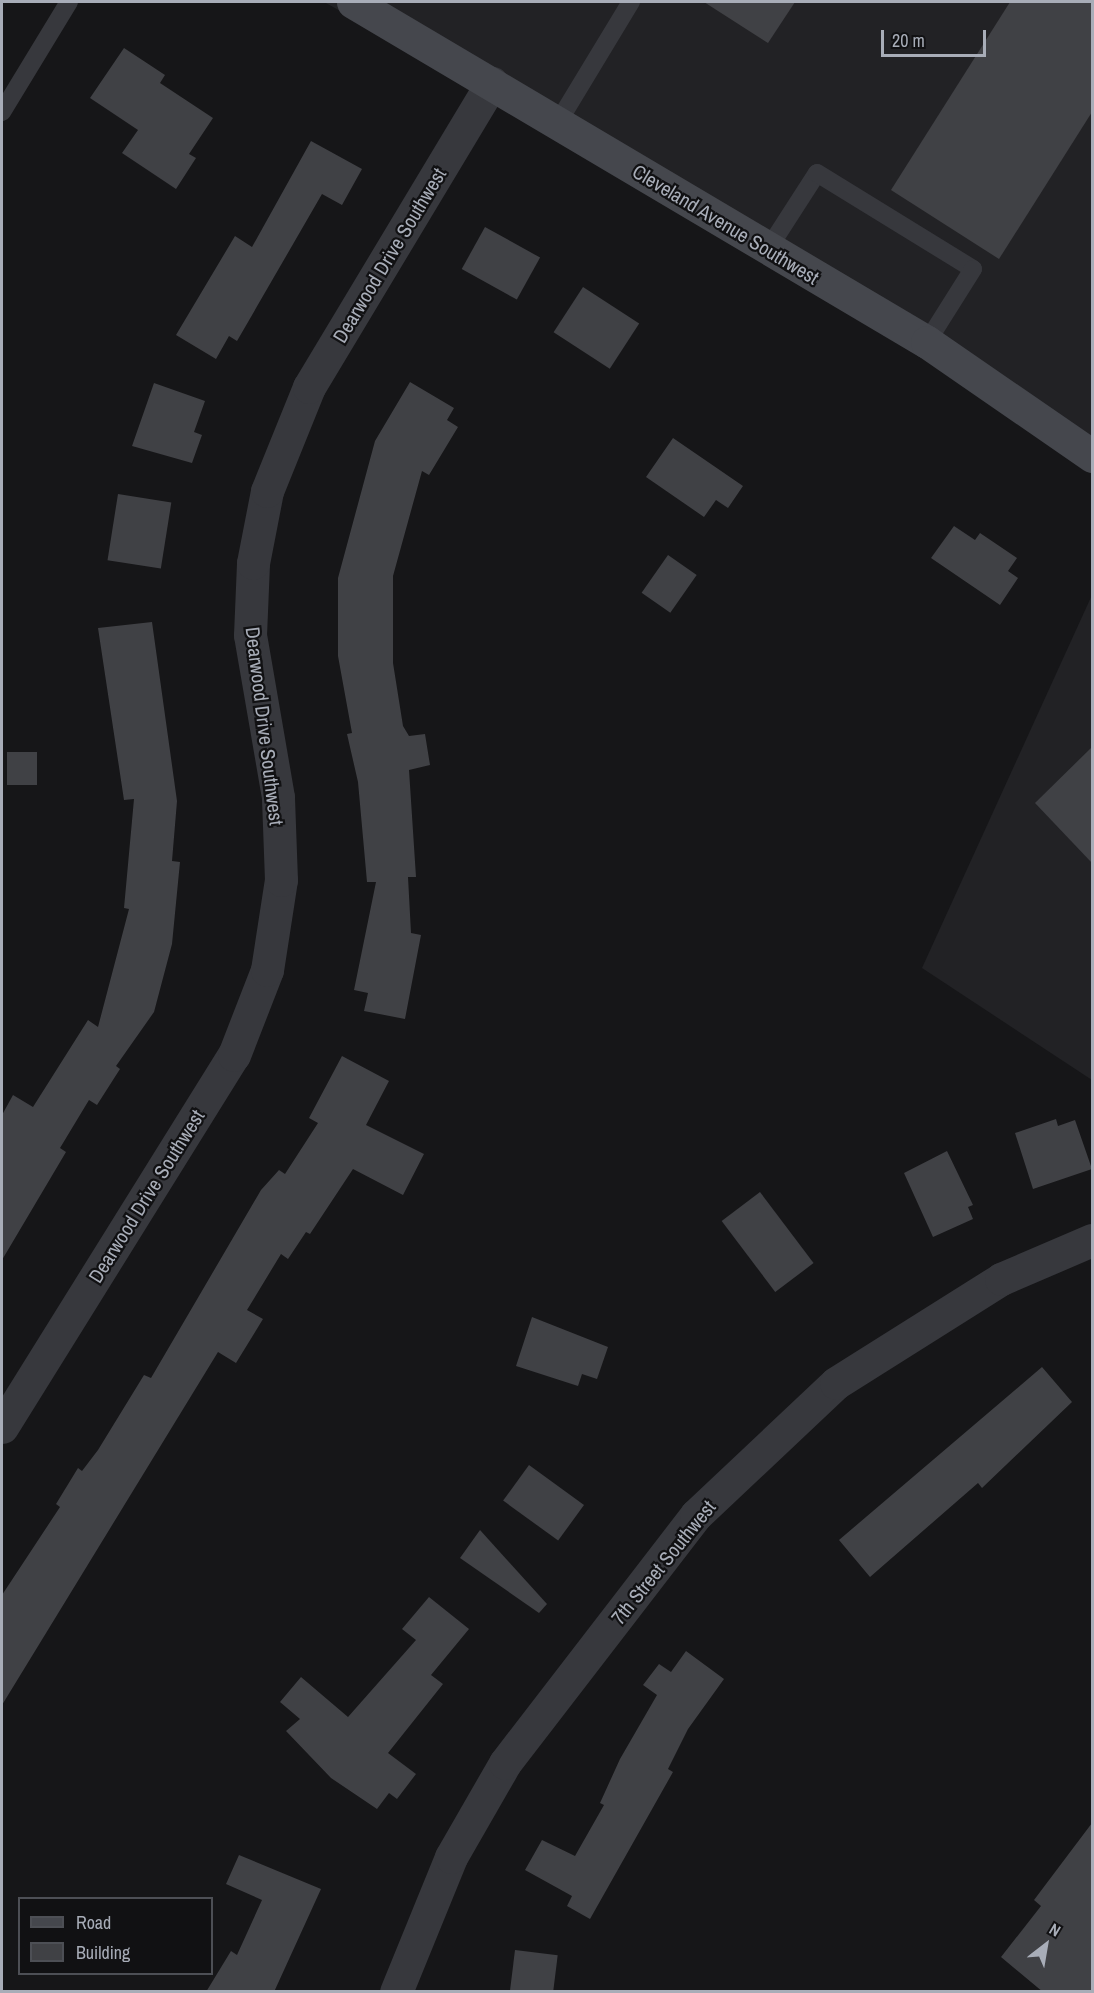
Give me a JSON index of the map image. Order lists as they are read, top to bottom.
{
  "streets": {
    "main road": ["Cleveland Avenue Southwest"],
    "street": ["Dearwood Drive Southwest", "7th Street Southwest"]
  },
  "crossings": [
    ["Cleveland Avenue Southwest", "Dearwood Drive Southwest"]
  ],
  "legend": ["Road", "Building"],
  "scale_bar": "20 m",
  "north": "top right"
}
